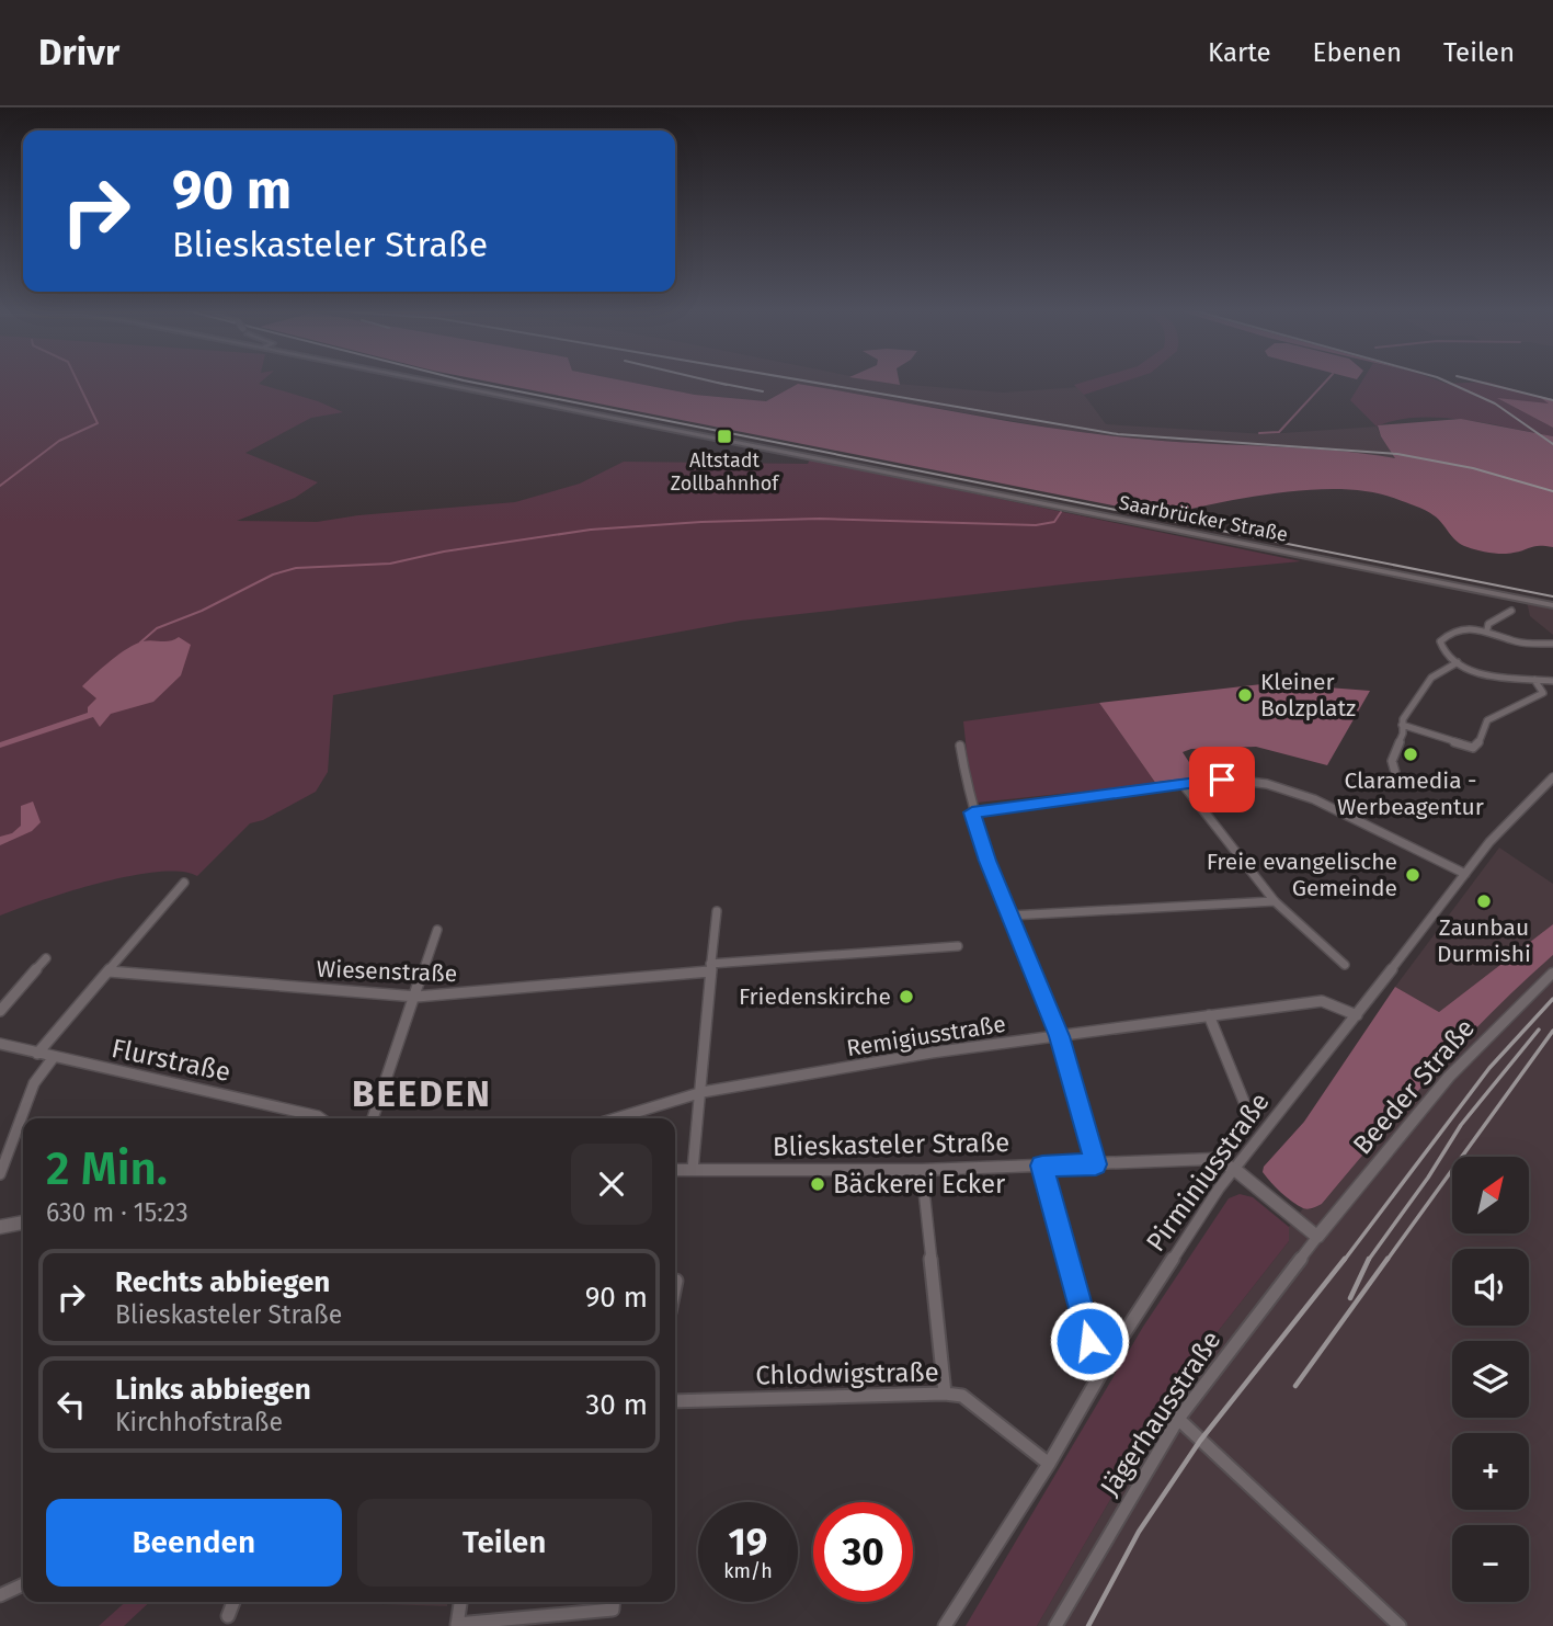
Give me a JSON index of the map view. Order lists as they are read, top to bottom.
{
  "streets": {
    "main road": ["Saarbrücker Straße"],
    "street": [
      "Wiesenstraße",
      "Remigiusstraße",
      "Flurstraße",
      "Beeder Straße",
      "Blieskasteler Straße",
      "Pirminiusstraße",
      "Chlodwigstraße",
      "Jägerhausstraße"
    ]
  },
  "crossings": [
    ["Remigiusstraße", "Pirminiusstraße"],
    ["Beeder Straße", "Blieskasteler Straße"],
    ["Beeder Straße", "Jägerhausstraße"],
    ["Blieskasteler Straße", "Pirminiusstraße"],
    ["Blieskasteler Straße", "Jägerhausstraße"],
    ["Pirminiusstraße", "Chlodwigstraße"]
  ],
  "districts": ["BEEDEN"],
  "places": {
    "transit": ["Altstadt Zollbahnhof"],
    "other": [
      "Kleiner Bolzplatz",
      "Claramedia - Werbeagentur",
      "Freie evangelische Gemeinde",
      "Zaunbau Durmishi",
      "Friedenskirche",
      "Bäckerei Ecker"
    ]
  },
  "north": "top right",
  "page": {
    "header": "Drivr",
    "nav": ["Karte", "Ebenen", "Teilen"],
    "turn": ["90 m", "Blieskasteler Straße"],
    "heading": ["2 Min.", "630 m · 15:23"],
    "map_buttons": ["+", "−"],
    "list": [
      {
        "name": "Rechts abbiegen",
        "note": "Blieskasteler Straße",
        "value": "90 m"
      },
      {
        "name": "Links abbiegen",
        "note": "Kirchhofstraße",
        "value": "30 m"
      }
    ],
    "buttons": ["Beenden", "Teilen"],
    "speed": "19 km/h",
    "limit": "30"
  }
}
